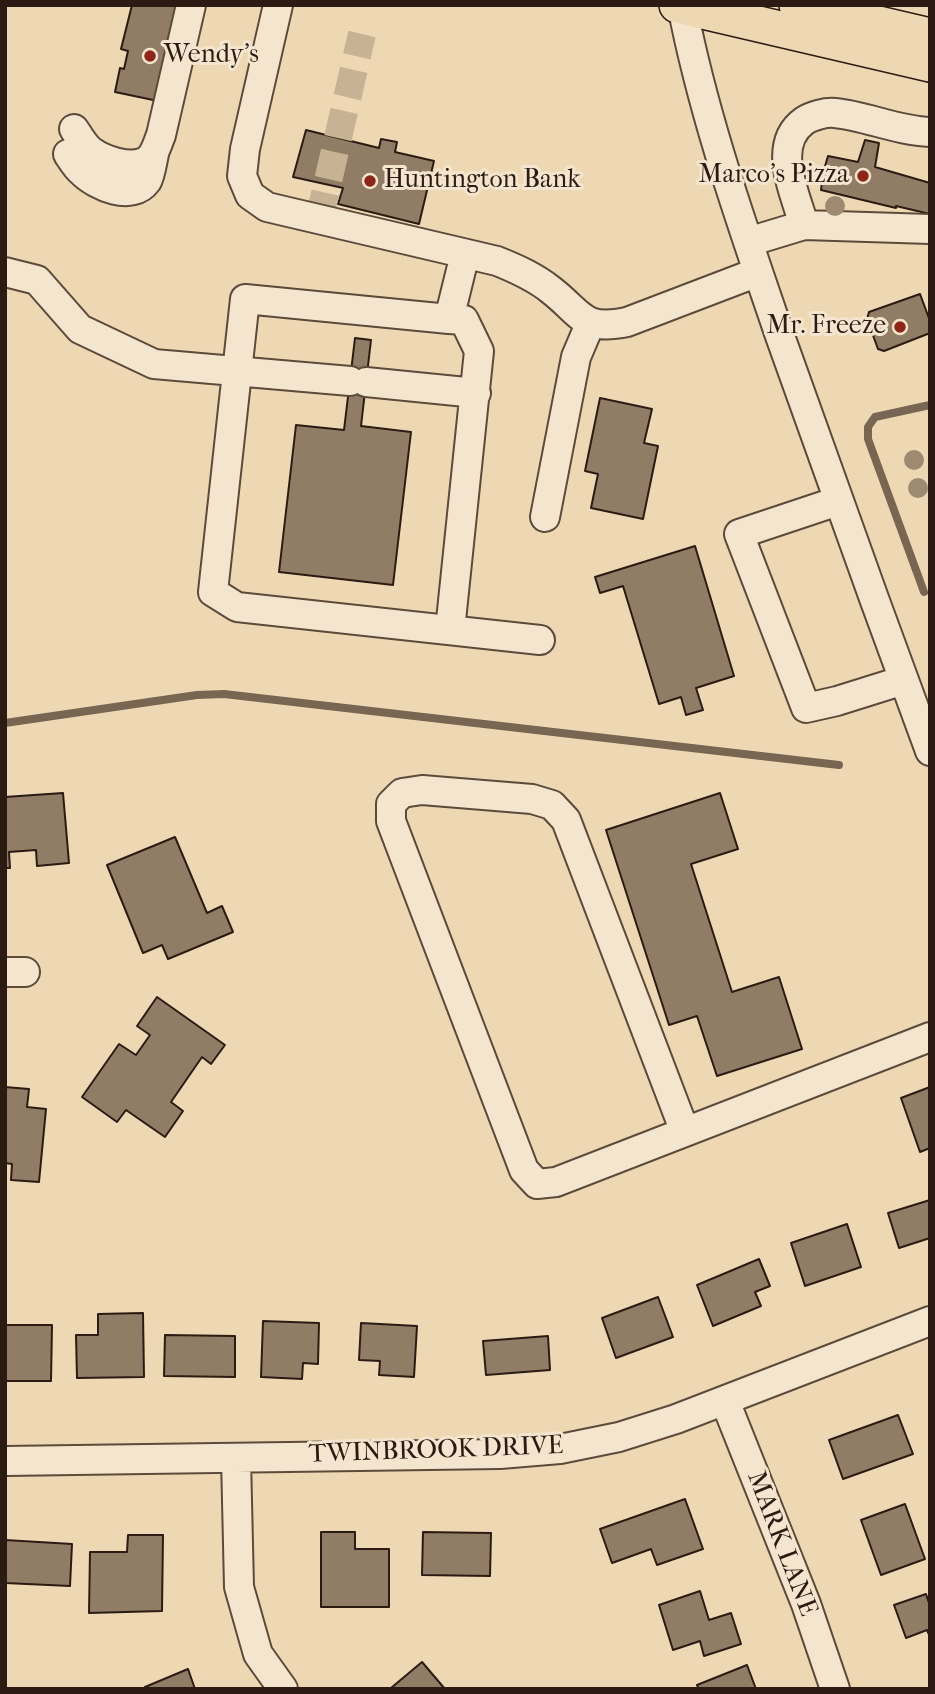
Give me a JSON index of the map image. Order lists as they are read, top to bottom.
{
  "streets": {
    "street": ["TWINBROOK DRIVE", "MARK LANE"]
  },
  "crossings": [
    ["TWINBROOK DRIVE", "MARK LANE"]
  ],
  "places": [
    "Wendy's",
    "Marco's Pizza",
    "Huntington Bank",
    "Mr. Freeze"
  ]
}
